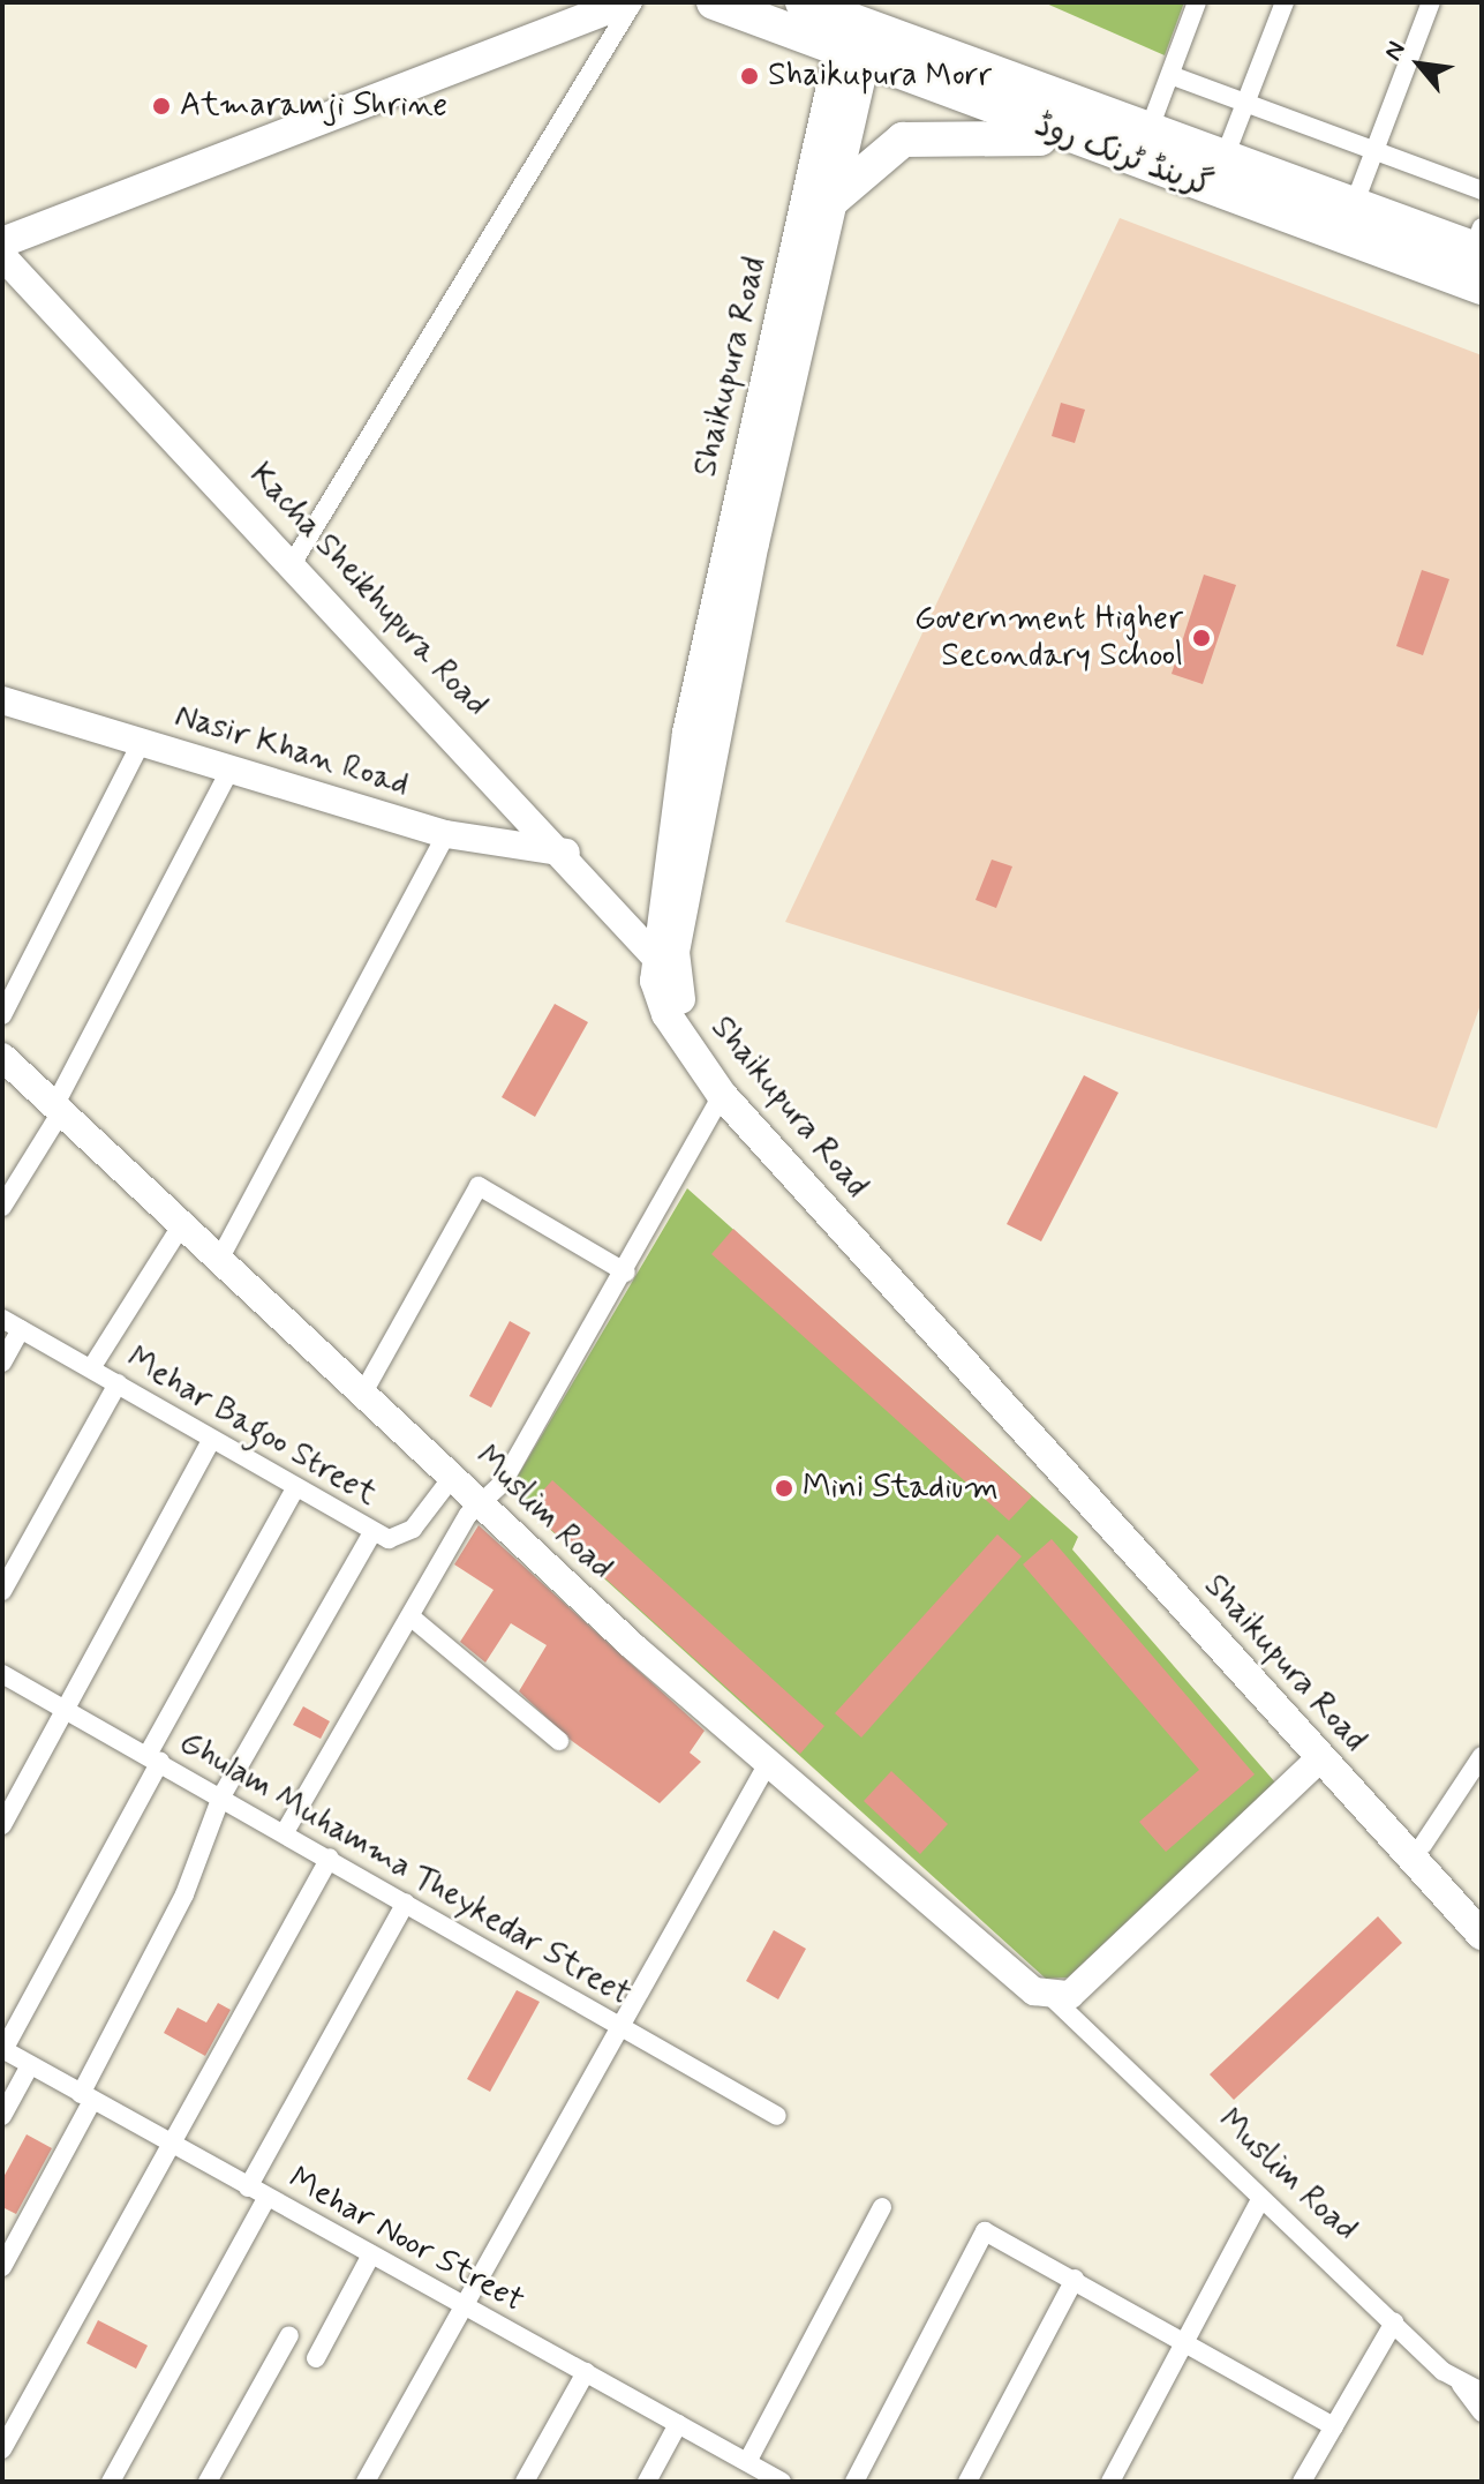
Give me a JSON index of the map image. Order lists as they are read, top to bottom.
{
  "streets": {
    "highway": ["گرینڈ ٹرنک روڈ"],
    "main road": ["Shaikupura Road"],
    "street": [
      "Kacha Sheikhupura Road",
      "Nasir Khan Road",
      "Mehar Bagoo Street",
      "Muslim Road",
      "Ghulam Muhamma Theykedar Street",
      "Mehar Noor Street"
    ]
  },
  "crossings": [
    ["گرینڈ ٹرنک روڈ", "Shaikupura Road"],
    ["Shaikupura Road", "Kacha Sheikhupura Road"],
    ["Kacha Sheikhupura Road", "Nasir Khan Road"],
    ["Mehar Bagoo Street", "Muslim Road"]
  ],
  "places": [
    "Shaikupura Morr",
    "Atmaramji Shrine",
    "Government Higher Secondary School",
    "Mini Stadium"
  ],
  "north": "top left"
}
